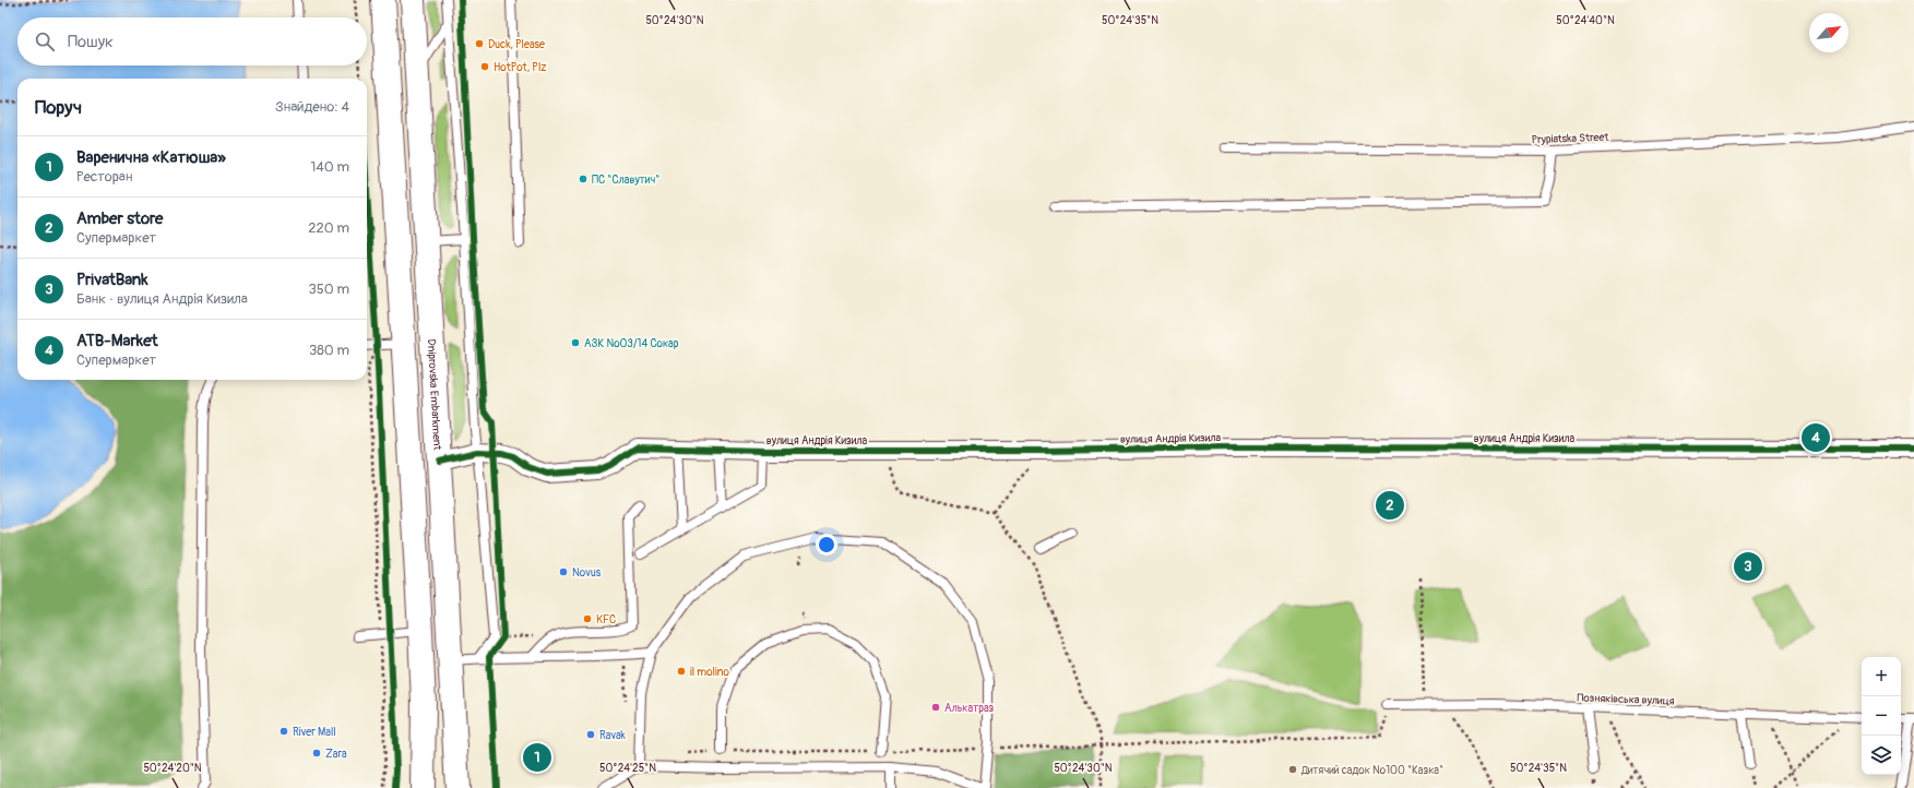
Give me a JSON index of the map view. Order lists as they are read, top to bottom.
{
  "streets": {
    "main road": ["Dniprovska Embarkment"],
    "street": ["вулиця Андрія Кизила"],
    "lane": ["Prypiatska Street", "Позняківська вулиця"]
  },
  "crossings": [
    ["Dniprovska Embarkment", "вулиця Андрія Кизила"]
  ],
  "places": [
    "Duck, Please",
    "HotPot, Plz",
    "ПС \"Славутич\"",
    "АЗК №03/14 Сокар",
    "Novus",
    "KFC",
    "il molino",
    "Алькатраз",
    "River Mall",
    "Ravak",
    "Zara",
    "Дитячий садок №100 \"Казка\""
  ],
  "north": "top right",
  "page": {
    "search": "Пошук",
    "heading": ["Поруч", "Знайдено: 4"],
    "list": [
      {
        "mark": "1",
        "name": "Варенична «Катюша»",
        "note": "Ресторан",
        "value": "140 m"
      },
      {
        "mark": "2",
        "name": "Amber store",
        "note": "Супермаркет",
        "value": "220 m"
      },
      {
        "mark": "3",
        "name": "PrivatBank",
        "note": "Банк · вулиця Андрія Кизила",
        "value": "350 m"
      },
      {
        "mark": "4",
        "name": "ATB-Market",
        "note": "Супермаркет",
        "value": "380 m"
      }
    ],
    "pins": [
      "4",
      "2",
      "3",
      "1"
    ],
    "map_buttons": ["+", "−"]
  },
  "coordinates": [
    "50°24'30\"N",
    "50°24'35\"N",
    "50°24'40\"N",
    "50°24'20\"N",
    "50°24'25\"N"
  ]
}
